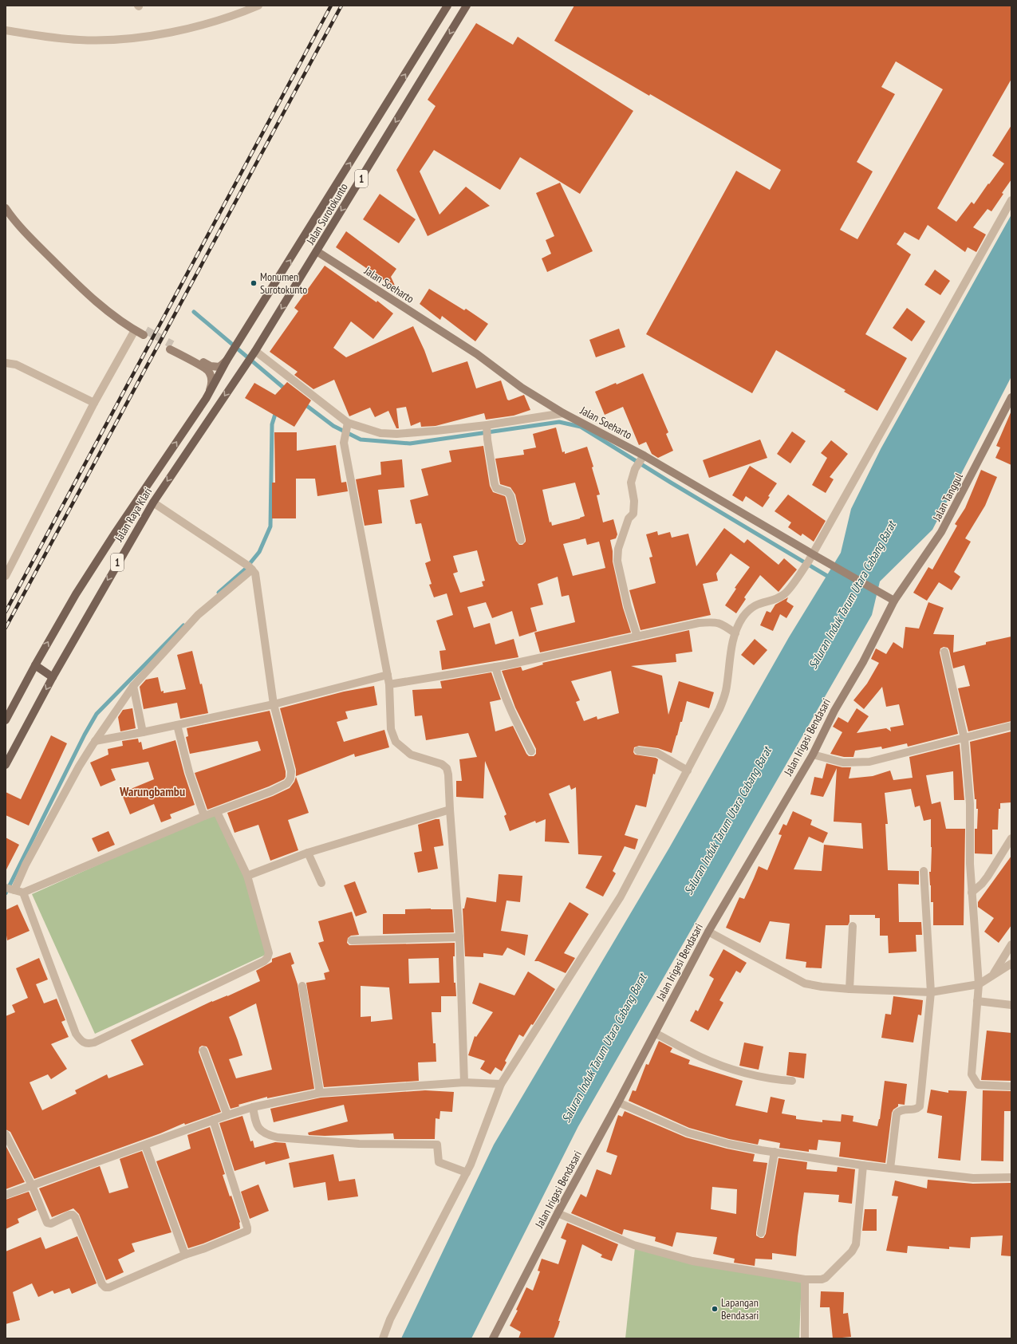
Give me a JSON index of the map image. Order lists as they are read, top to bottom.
{
  "streets": {
    "main road": ["1", "Jalan Surotokunto", "Jalan Raya Klari"],
    "street": ["Jalan Soeharto", "Jalan Tanggul", "Jalan Irigasi Bendasari"]
  },
  "crossings": [
    ["Jalan Surotokunto", "Jalan Soeharto"],
    ["Jalan Surotokunto", "Jalan Raya Klari"],
    ["Jalan Soeharto", "Jalan Tanggul"],
    ["Jalan Soeharto", "Jalan Irigasi Bendasari"],
    ["Jalan Tanggul", "Jalan Irigasi Bendasari"]
  ],
  "districts": ["Warungbambu"],
  "water": ["Saluran Induk Tarum Utara Cabang Barat"],
  "places": ["Monumen Surotokunto", "Lapangan Bendasari"]
}
